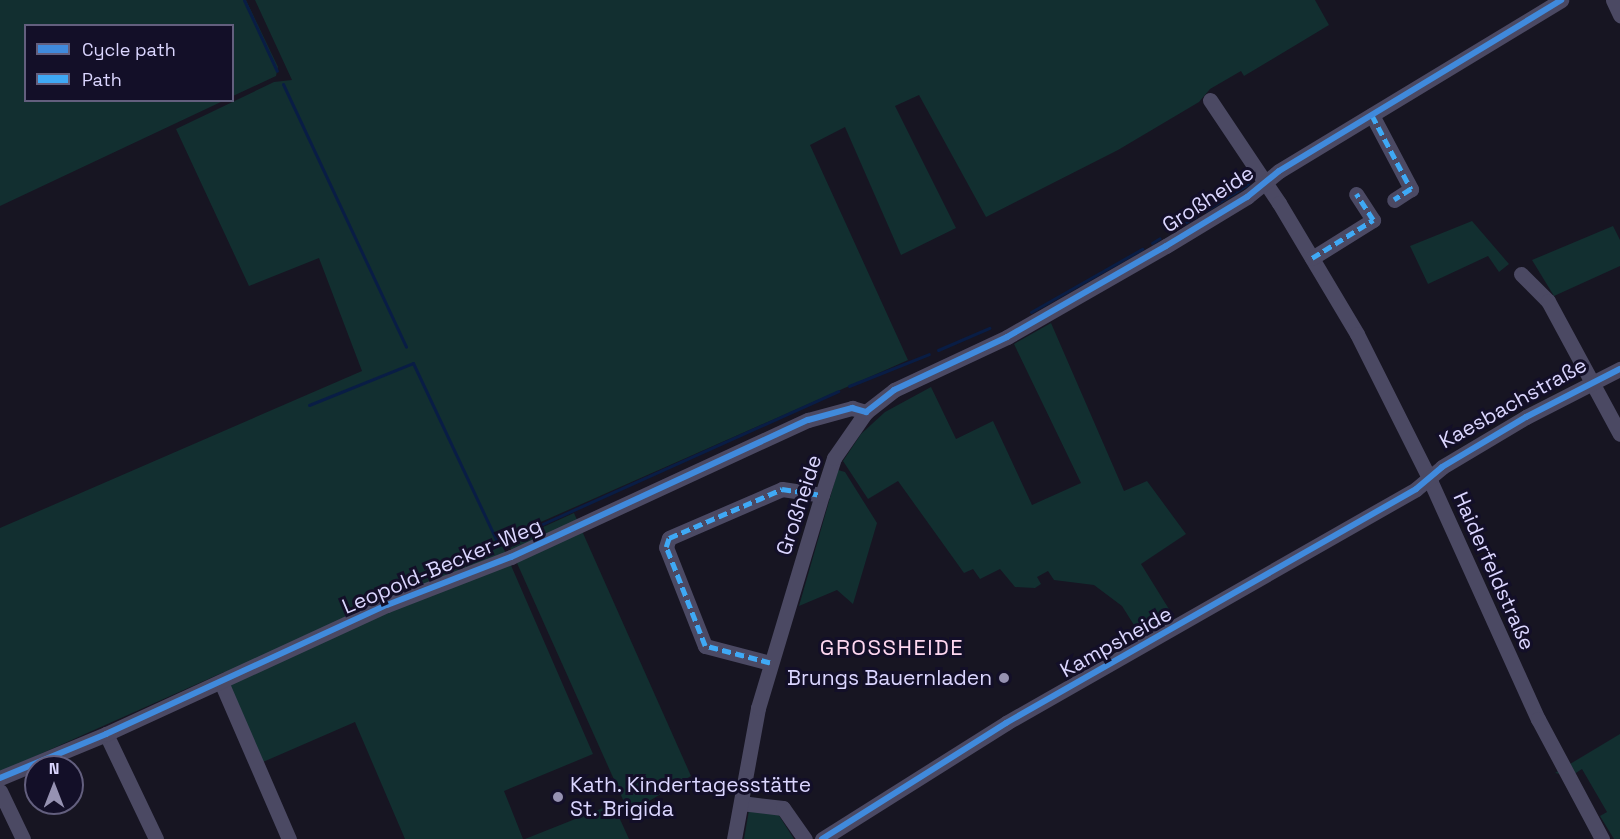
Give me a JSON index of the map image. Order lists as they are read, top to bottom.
{
  "streets": {
    "street": [
      "Großheide",
      "Kaesbachstraße",
      "Leopold-Becker-Weg",
      "Haiderfeldstraße",
      "Kampsheide"
    ]
  },
  "crossings": [
    ["Großheide", "Leopold-Becker-Weg"],
    ["Großheide", "Haiderfeldstraße"],
    ["Kaesbachstraße", "Haiderfeldstraße"],
    ["Kaesbachstraße", "Kampsheide"],
    ["Haiderfeldstraße", "Kampsheide"]
  ],
  "districts": ["GROSSHEIDE"],
  "places": ["Brungs Bauernladen", "Kath. Kindertagesstätte St. Brigida"],
  "legend": ["Cycle path", "Path"],
  "north": "top"
}
